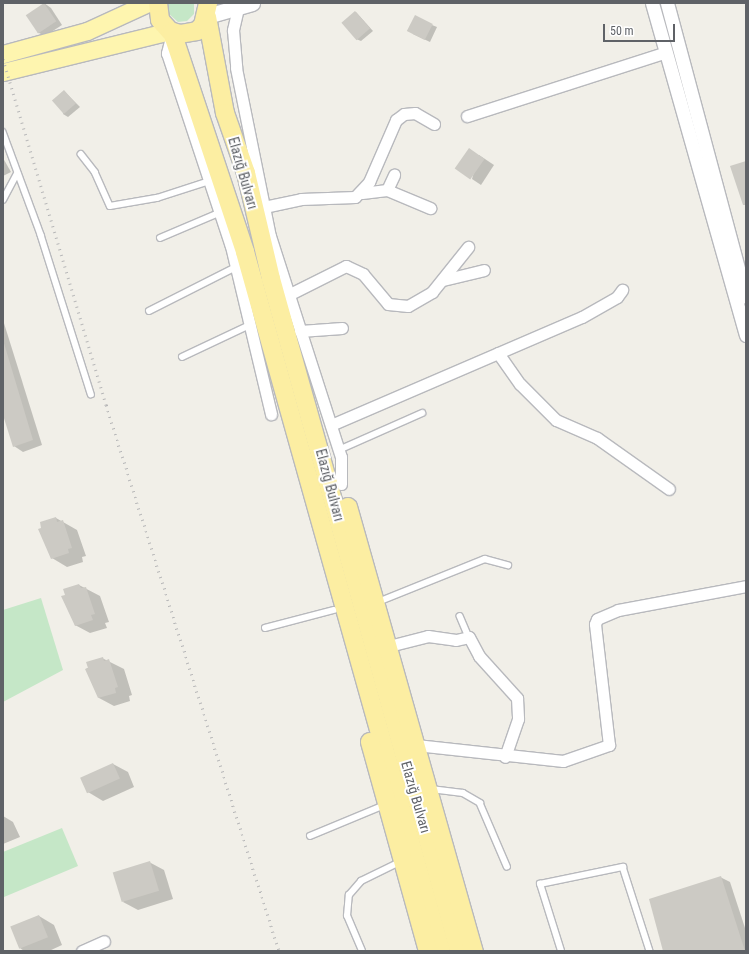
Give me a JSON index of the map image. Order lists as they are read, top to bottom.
{
  "streets": {
    "highway": ["Elazığ Bulvarı"]
  },
  "scale_bar": "50 m"
}
